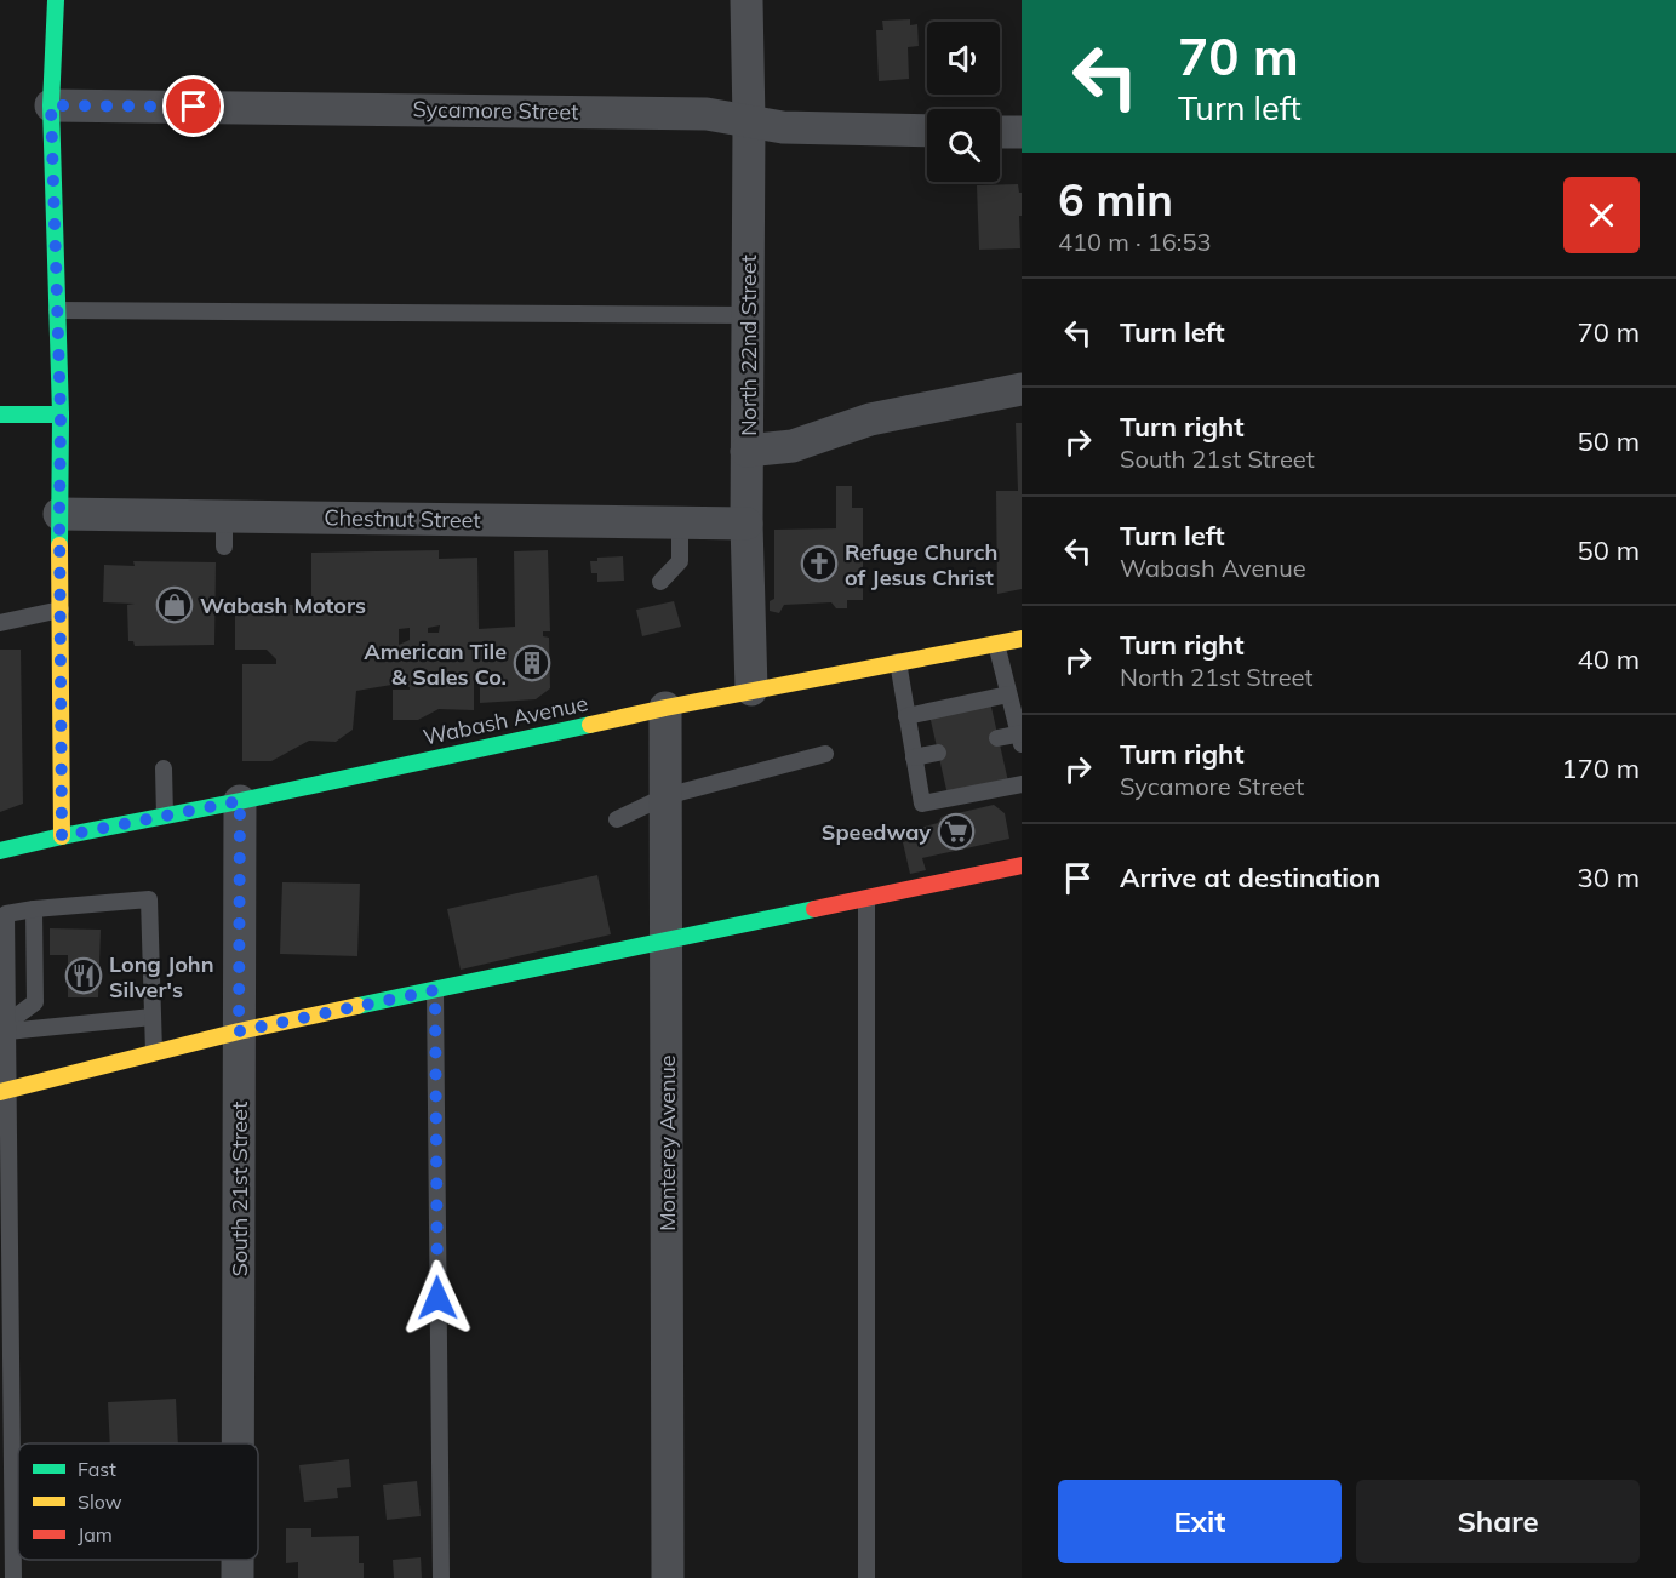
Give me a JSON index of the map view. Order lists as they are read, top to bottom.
{
  "streets": {
    "street": [
      "Sycamore Street",
      "North 22nd Street",
      "Chestnut Street",
      "Wabash Avenue",
      "Monterey Avenue",
      "South 21st Street"
    ]
  },
  "crossings": [
    ["Sycamore Street", "North 22nd Street"],
    ["North 22nd Street", "Chestnut Street"],
    ["North 22nd Street", "Wabash Avenue"],
    ["Wabash Avenue", "Monterey Avenue"],
    ["Wabash Avenue", "South 21st Street"]
  ],
  "places": {
    "church": ["Refuge Church of Jesus Christ"],
    "shop": ["Wabash Motors"],
    "building": ["American Tile & Sales Co."],
    "supermarket": ["Speedway"],
    "restaurant": ["Long John Silver's"]
  },
  "legend": ["Fast", "Slow", "Jam"],
  "page": {
    "turn": ["70 m", "Turn left"],
    "heading": ["6 min", "410 m · 16:53"],
    "list": [
      {
        "name": "Turn left",
        "value": "70 m"
      },
      {
        "name": "Turn right",
        "note": "South 21st Street",
        "value": "50 m"
      },
      {
        "name": "Turn left",
        "note": "Wabash Avenue",
        "value": "50 m"
      },
      {
        "name": "Turn right",
        "note": "North 21st Street",
        "value": "40 m"
      },
      {
        "name": "Turn right",
        "note": "Sycamore Street",
        "value": "170 m"
      },
      {
        "name": "Arrive at destination",
        "value": "30 m"
      }
    ],
    "buttons": ["Exit", "Share"]
  }
}
